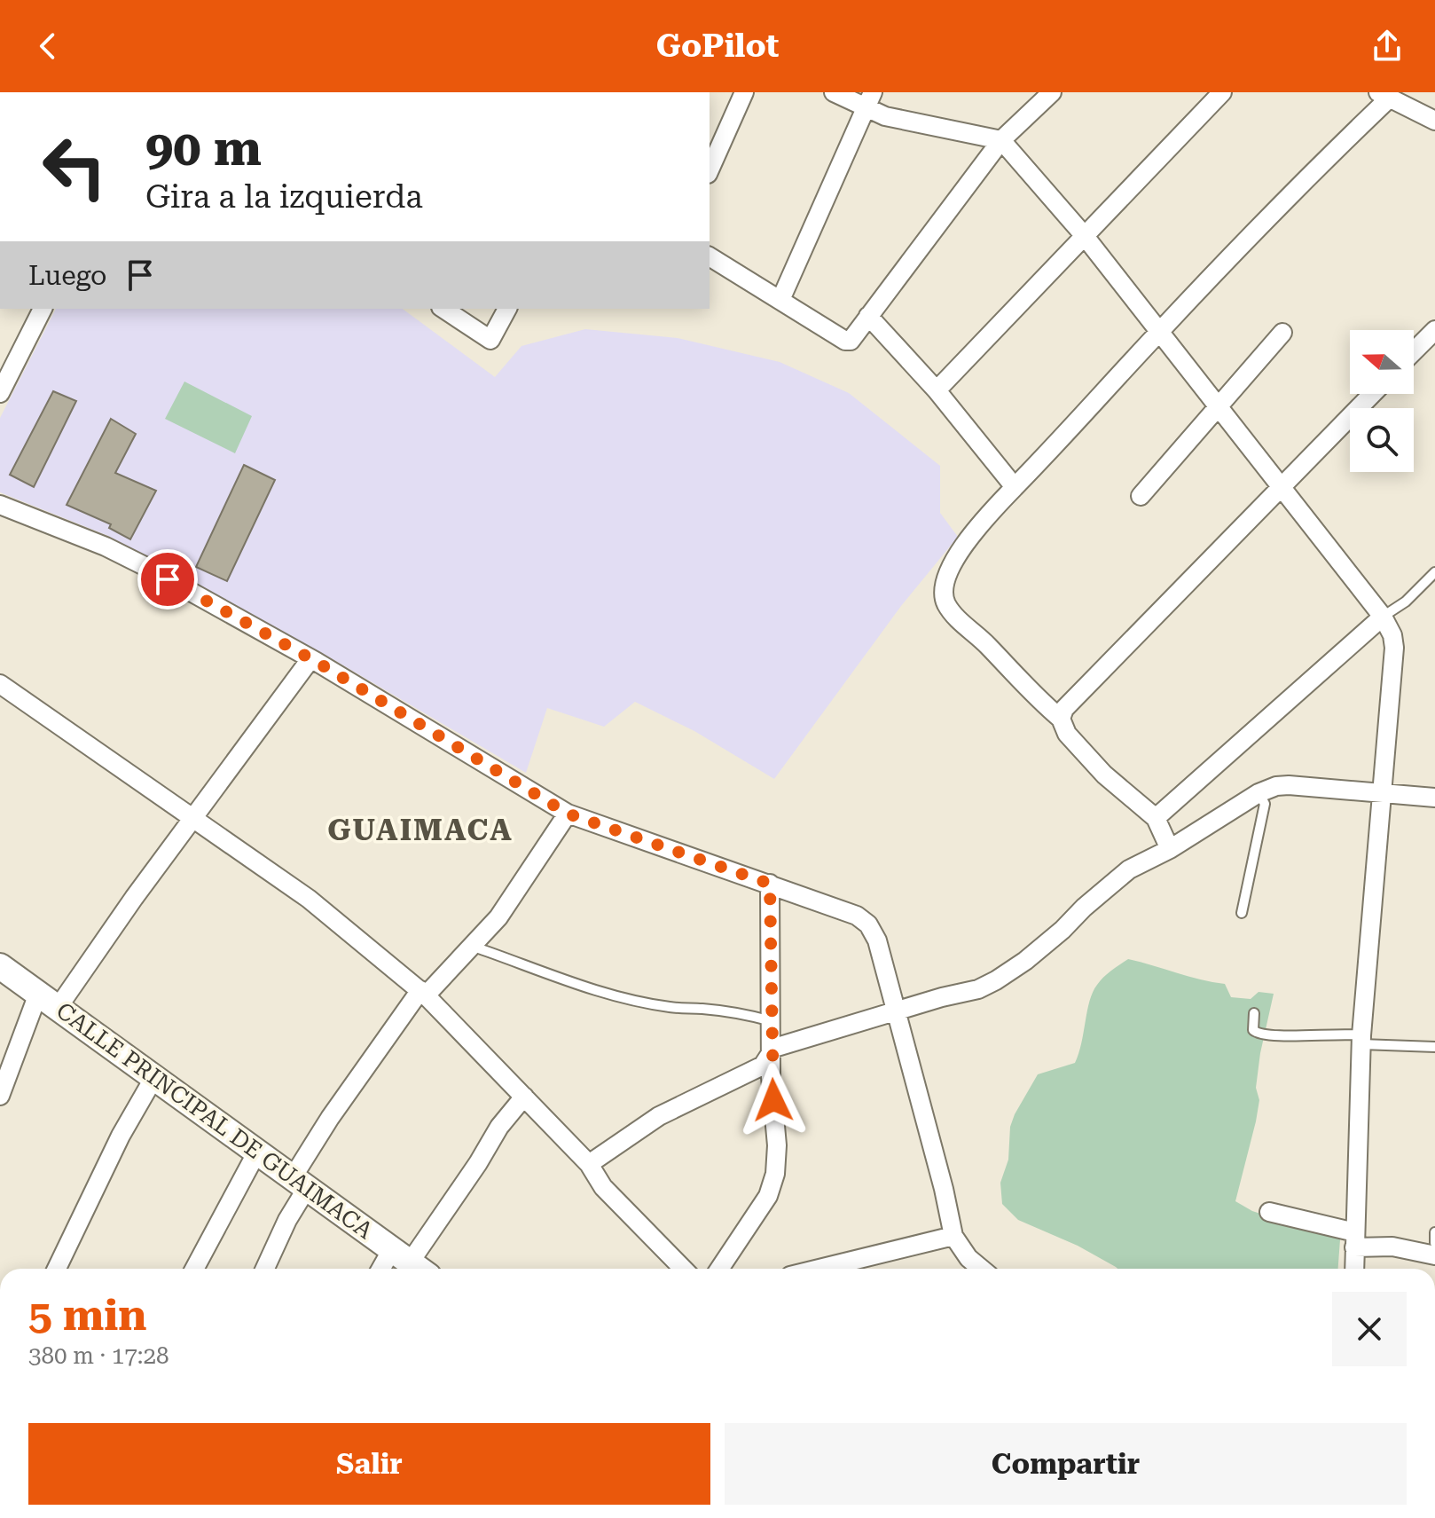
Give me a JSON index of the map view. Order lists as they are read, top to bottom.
{
  "streets": {
    "main road": ["CALLE PRINCIPAL DE GUAIMACA"]
  },
  "districts": ["GUAIMACA"],
  "north": "left",
  "page": {
    "header": "GoPilot",
    "turn": ["90 m", "Gira a la izquierda"],
    "then": "Luego",
    "heading": ["5 min", "380 m · 17:28"],
    "buttons": ["Salir", "Compartir"]
  }
}
